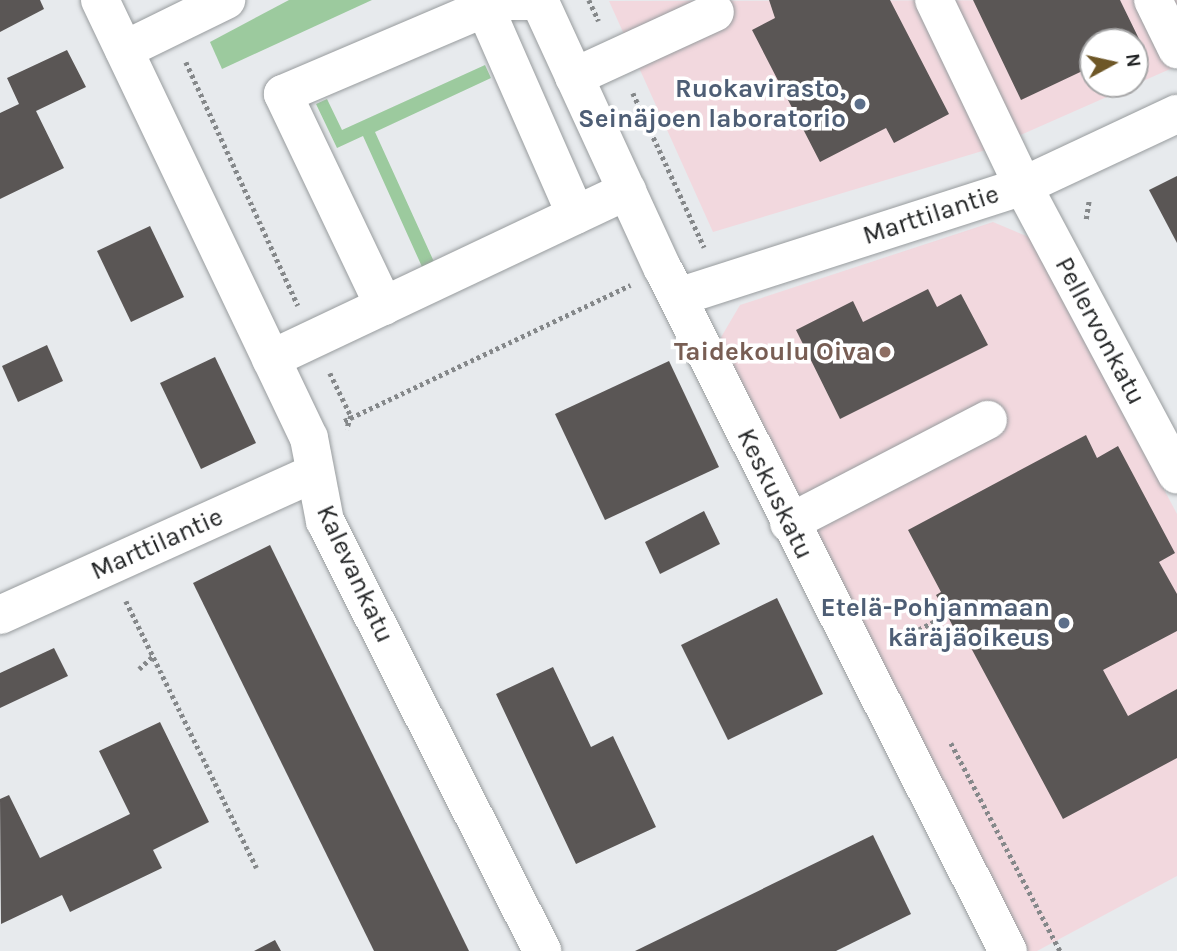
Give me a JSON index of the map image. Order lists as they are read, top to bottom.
{
  "streets": {
    "street": [
      "Marttilantie",
      "Pellervonkatu",
      "Keskuskatu",
      "Kalevankatu"
    ]
  },
  "crossings": [
    ["Marttilantie", "Pellervonkatu"],
    ["Marttilantie", "Keskuskatu"],
    ["Marttilantie", "Kalevankatu"]
  ],
  "places": ["Ruokavirasto, Seinäjoen laboratorio", "Taidekoulu Oiva", "Etelä-Pohjanmaan käräjäoikeus"],
  "north": "right"
}
